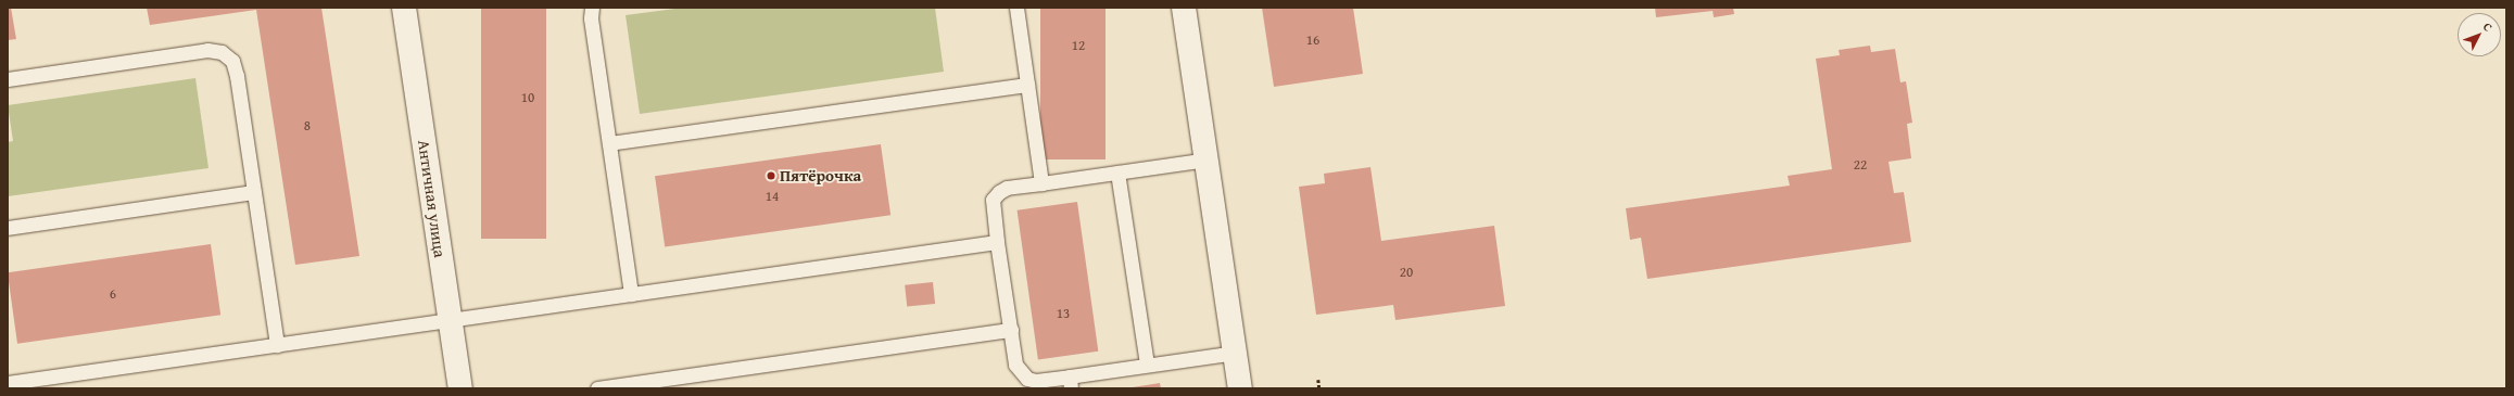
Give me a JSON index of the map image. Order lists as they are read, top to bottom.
{
  "streets": {
    "street": ["Античная улица"]
  },
  "places": ["Пятёрочка"],
  "house_numbers": [
    "16",
    "12",
    "10",
    "8",
    "22",
    "14",
    "20",
    "6",
    "13"
  ],
  "north": "top right"
}
